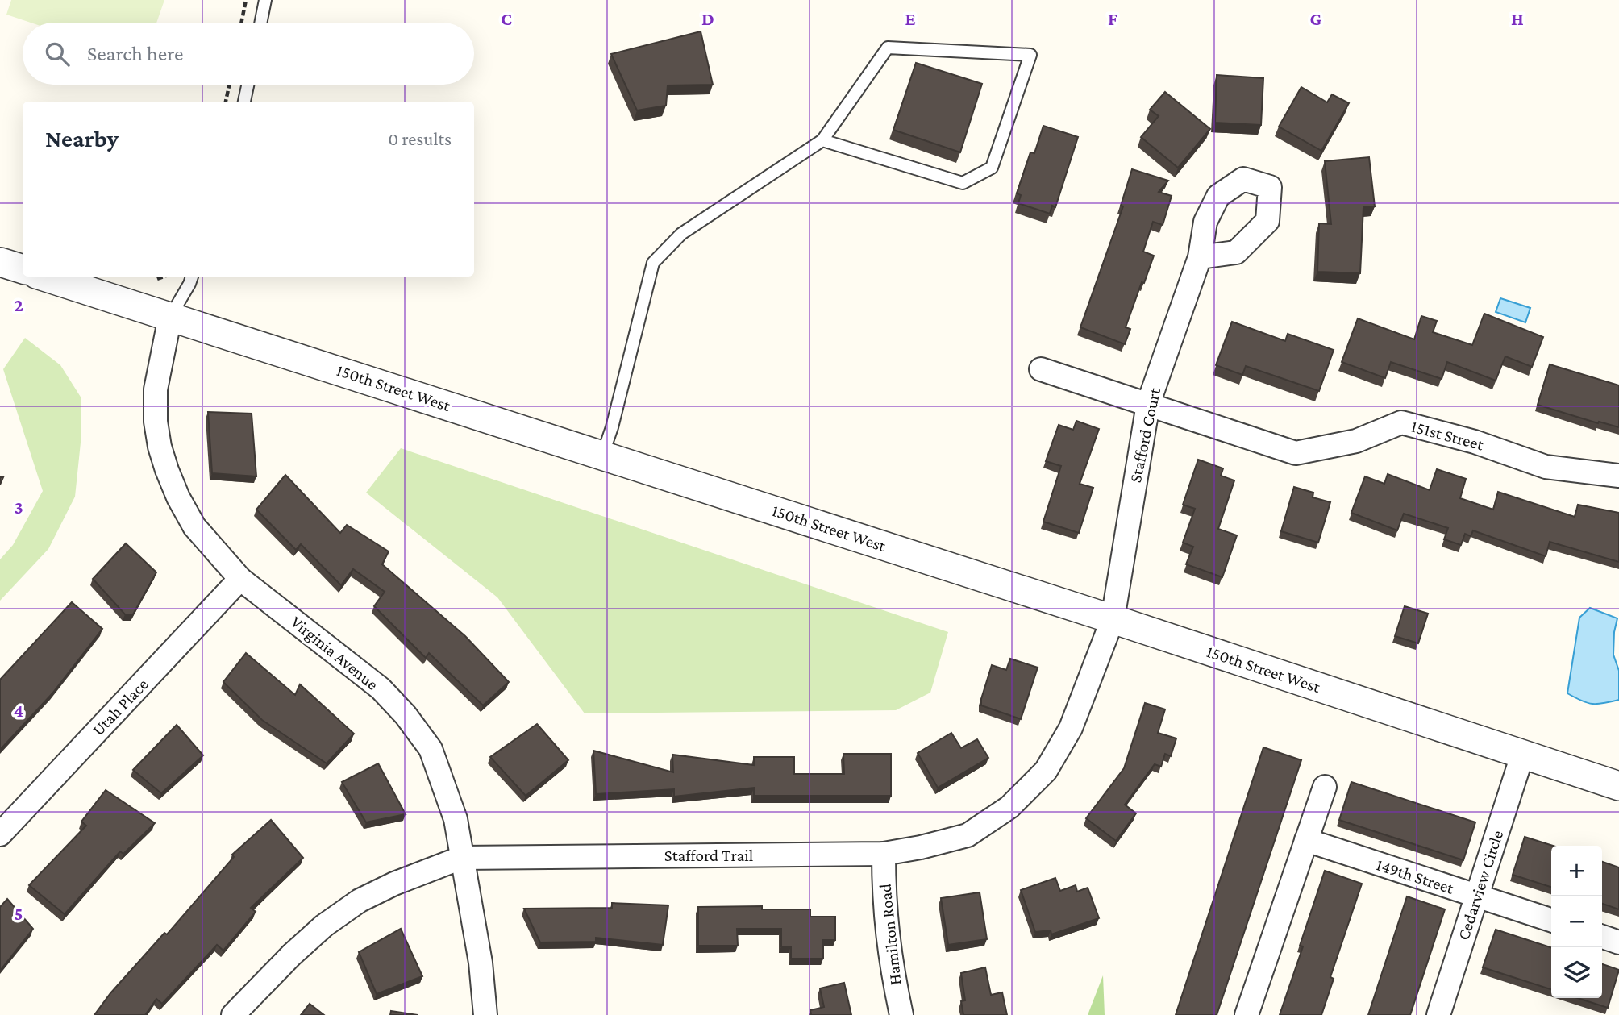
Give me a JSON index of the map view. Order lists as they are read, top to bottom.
{
  "streets": {
    "street": [
      "150th Street West",
      "Stafford Court",
      "151st Street",
      "Virginia Avenue",
      "Utah Place",
      "Stafford Trail",
      "149th Street",
      "Cedarview Circle",
      "Hamilton Road"
    ]
  },
  "crossings": [
    ["150th Street West", "Stafford Court"],
    ["150th Street West", "Virginia Avenue"],
    ["150th Street West", "Stafford Trail"],
    ["150th Street West", "Cedarview Circle"],
    ["Stafford Court", "151st Street"],
    ["Stafford Court", "Stafford Trail"],
    ["Virginia Avenue", "Utah Place"],
    ["Virginia Avenue", "Stafford Trail"],
    ["Stafford Trail", "Hamilton Road"],
    ["149th Street", "Cedarview Circle"]
  ],
  "page": {
    "search": "Search here",
    "heading": ["Nearby", "0 results"],
    "map_buttons": ["+", "−"]
  },
  "grid": {
    "columns": [
      "C",
      "D",
      "E",
      "F",
      "G",
      "H"
    ],
    "rows": [
      "2",
      "3",
      "4",
      "5"
    ]
  }
}
